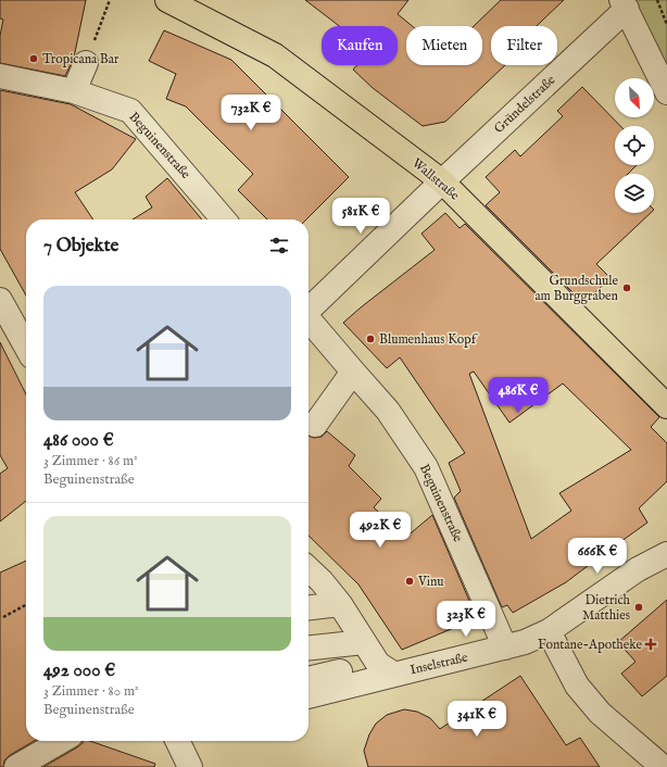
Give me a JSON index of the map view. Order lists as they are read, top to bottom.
{
  "streets": {
    "main road": ["Wallstraße"],
    "street": ["Gründelstraße", "Beguinenstraße", "Inselstraße"]
  },
  "crossings": [
    ["Gründelstraße", "Wallstraße"],
    ["Beguinenstraße", "Inselstraße"]
  ],
  "places": {
    "other": [
      "Tropicana Bar",
      "Grundschule am Burggraben",
      "Blumenhaus Kopf",
      "Vinu",
      "Dietrich Matthies"
    ],
    "health": ["Fontane-Apotheke"]
  },
  "north": "bottom right",
  "page": {
    "chip": ["Kaufen", "Mieten", "Filter"],
    "price": [
      "732K €",
      "581K €",
      "486K €",
      "492K €",
      "666K €",
      "323K €",
      "341K €"
    ],
    "heading": "7 Objekte",
    "list": [
      {
        "name": "486 000 €",
        "note": "3 Zimmer · 86 m² · Beguinenstraße"
      },
      {
        "name": "492 000 €",
        "note": "3 Zimmer · 80 m² · Beguinenstraße"
      }
    ]
  }
}
